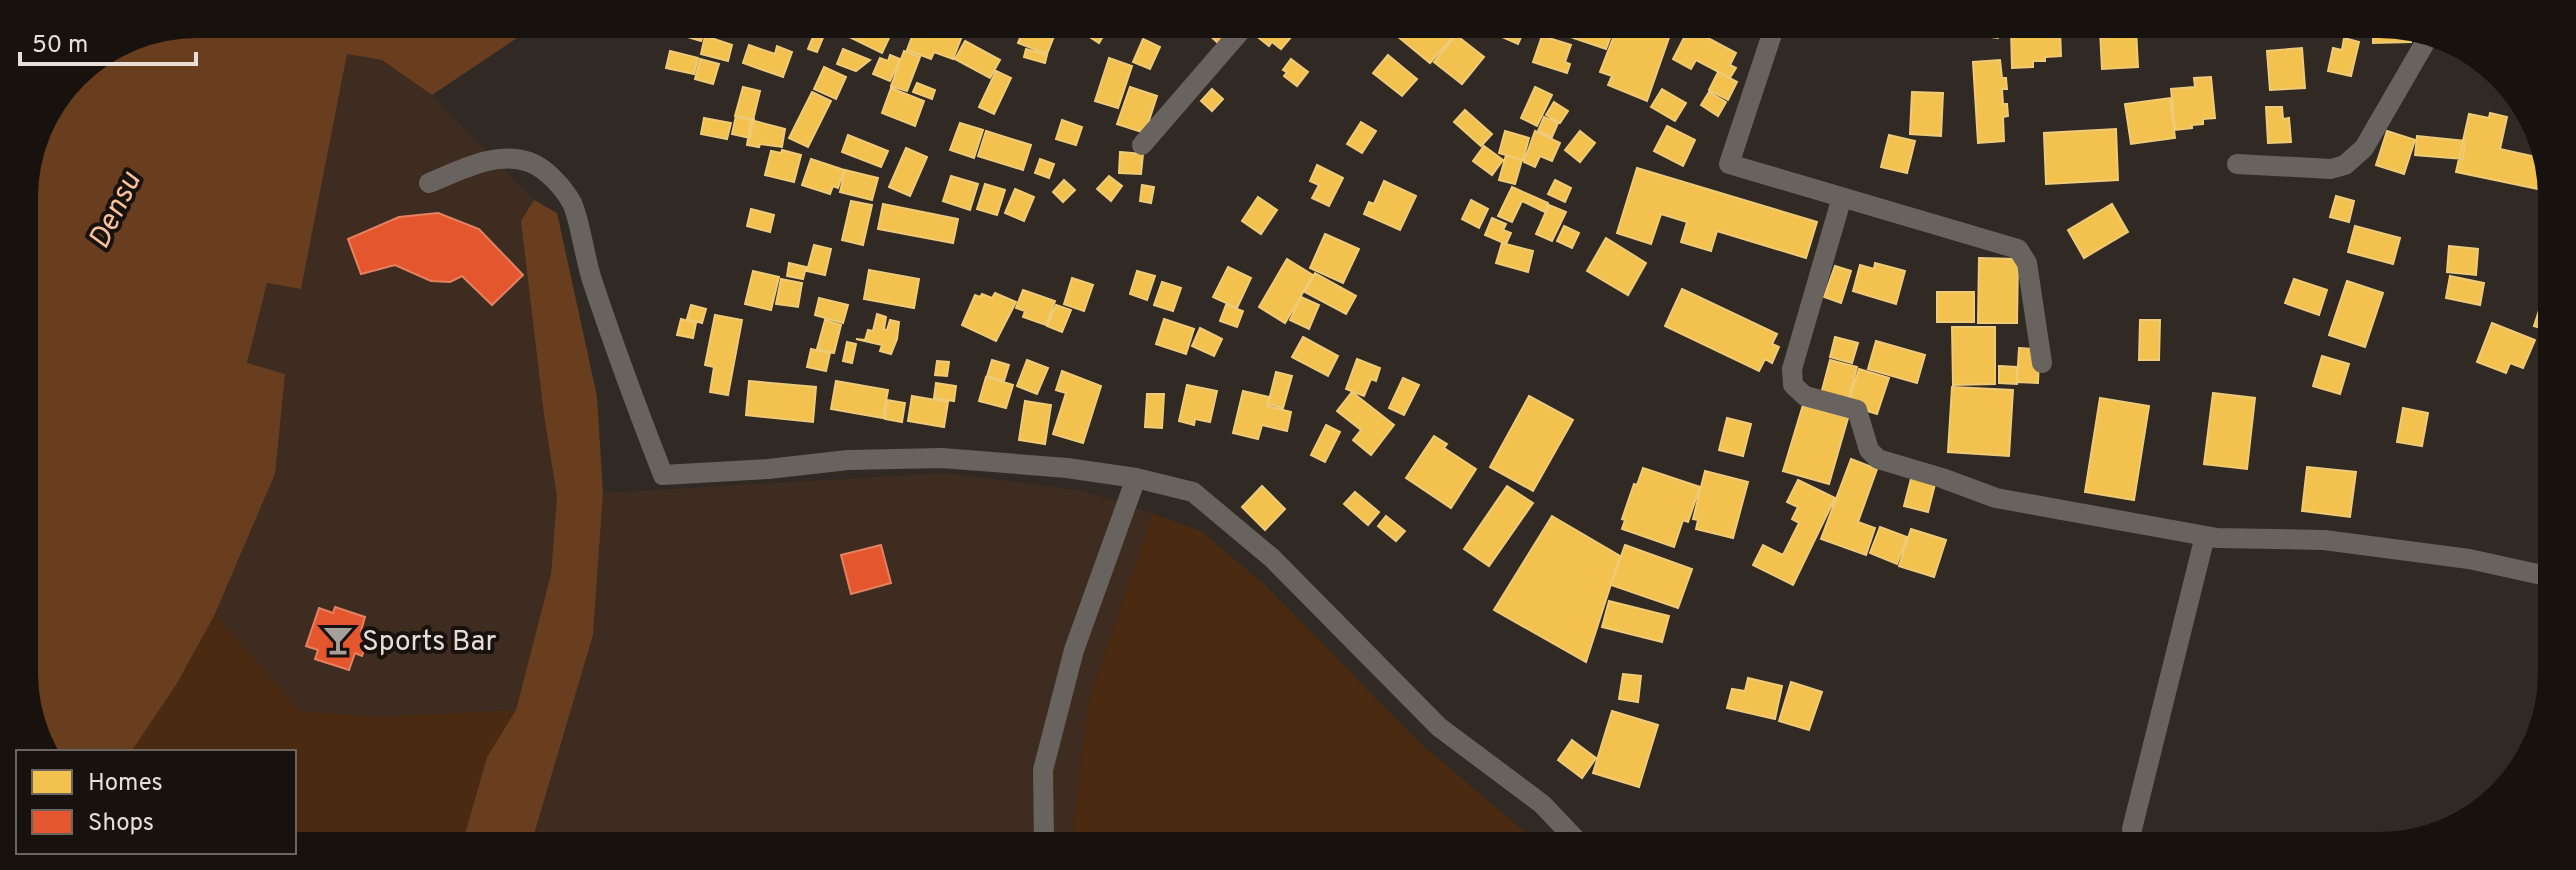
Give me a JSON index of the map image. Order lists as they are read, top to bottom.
{
  "water": ["Densu"],
  "places": {
    "bar": ["Sports Bar"]
  },
  "legend": ["Homes", "Shops"],
  "scale_bar": "50 m"
}
